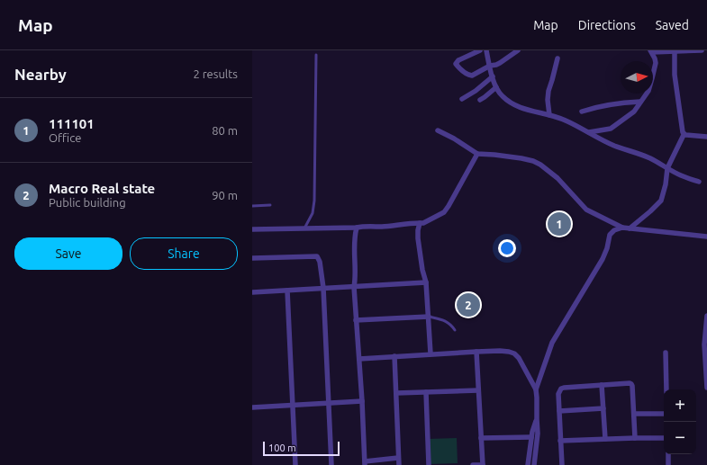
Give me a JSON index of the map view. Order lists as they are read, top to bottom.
{
  "scale_bar": "100 m",
  "north": "right",
  "page": {
    "header": "Map",
    "nav": ["Map", "Directions", "Saved"],
    "heading": ["Nearby", "2 results"],
    "list": [
      {
        "mark": "1",
        "name": "111101",
        "note": "Office",
        "value": "80 m"
      },
      {
        "mark": "2",
        "name": "Macro Real state",
        "note": "Public building",
        "value": "90 m"
      }
    ],
    "pins": ["1", "2"],
    "buttons": ["Save", "Share"],
    "map_buttons": ["+", "−"],
    "scale": "100 m"
  }
}
